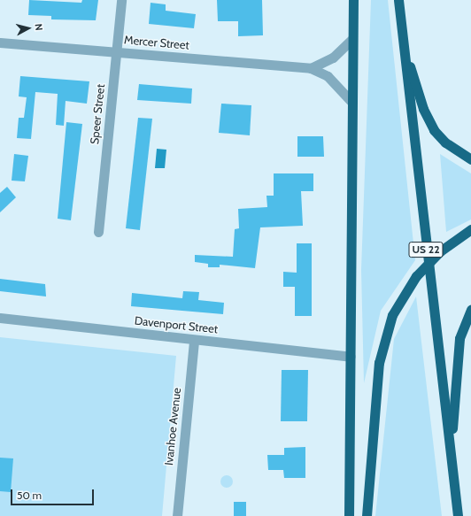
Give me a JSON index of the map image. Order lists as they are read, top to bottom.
{
  "streets": {
    "highway": ["US 22"],
    "street": [
      "Mercer Street",
      "Speer Street",
      "Davenport Street",
      "Ivanhoe Avenue"
    ]
  },
  "crossings": [
    ["Mercer Street", "Speer Street"],
    ["Davenport Street", "Ivanhoe Avenue"]
  ],
  "scale_bar": "50 m",
  "north": "right"
}
